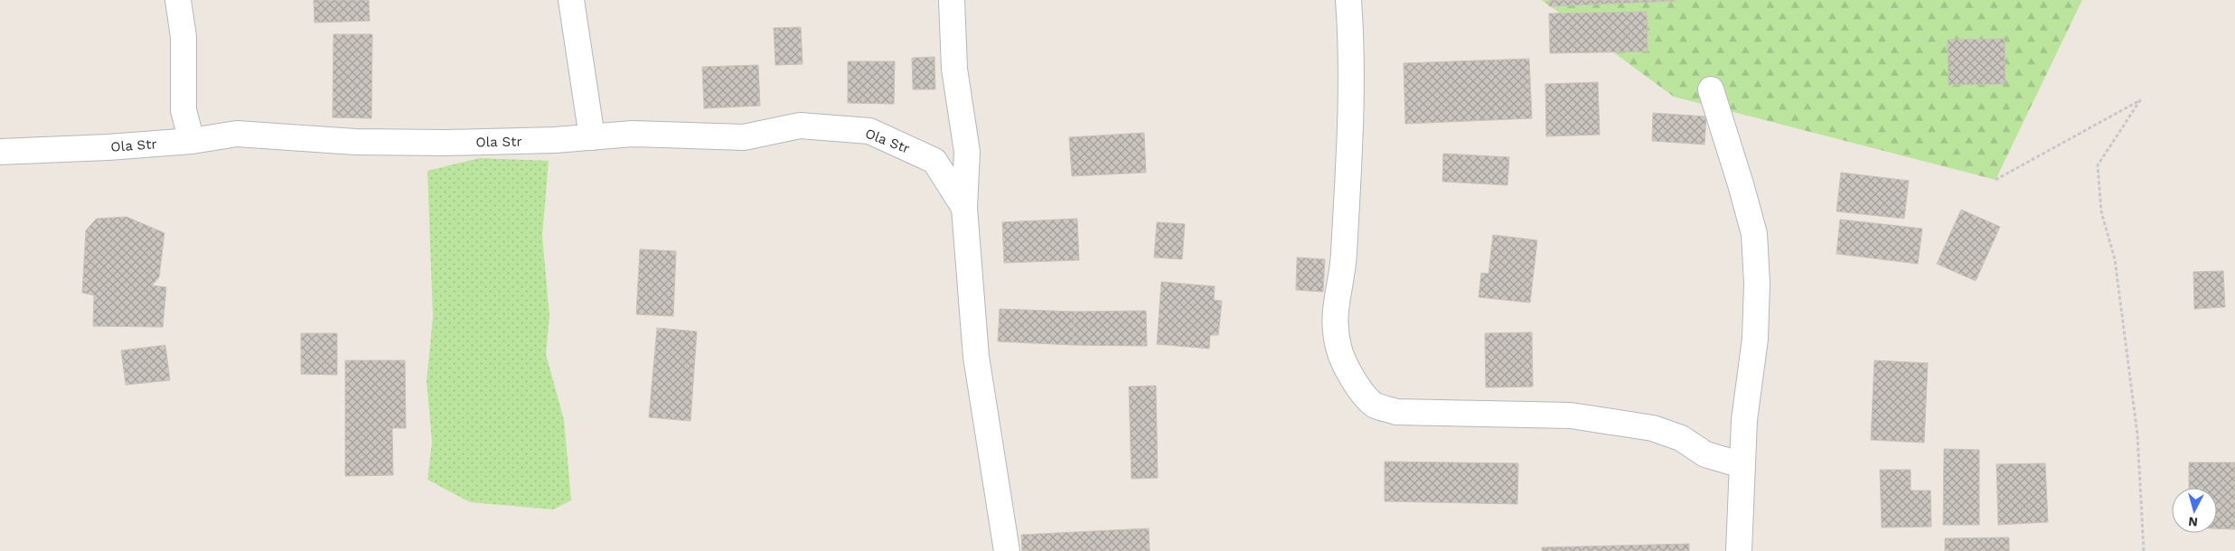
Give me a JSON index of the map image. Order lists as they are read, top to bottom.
{
  "streets": {
    "street": ["Ola Str"]
  },
  "north": "bottom"
}
